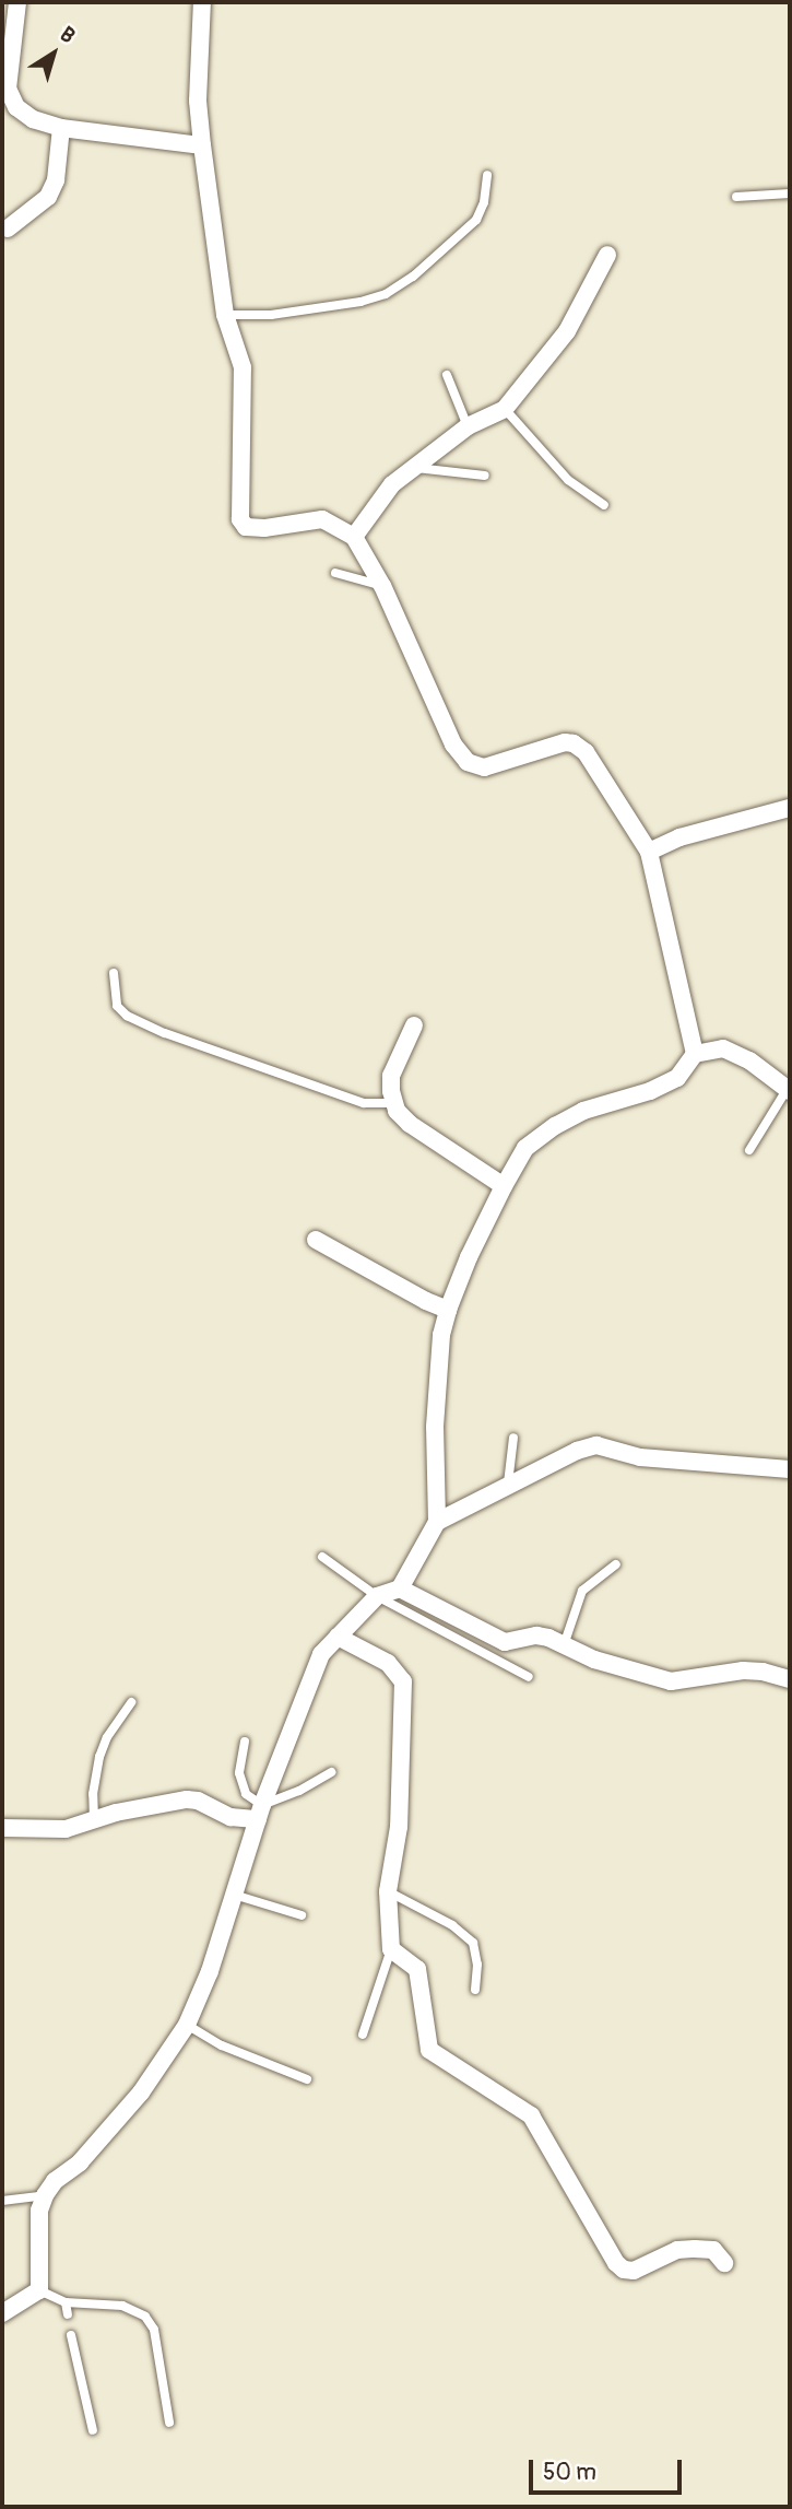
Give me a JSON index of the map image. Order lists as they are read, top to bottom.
{
  "scale_bar": "50 m",
  "north": "top right"
}
